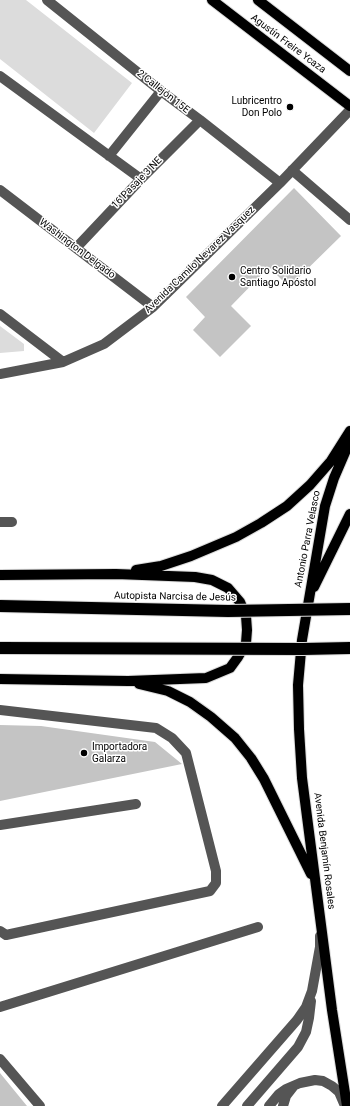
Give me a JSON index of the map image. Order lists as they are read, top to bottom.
{
  "streets": {
    "highway": ["Autopista Narcisa de Jesús"],
    "main road": ["Agustín Freire Ycaza", "Antonio Parra Velasco", "Avenida Benjamín Rosales"],
    "street": [
      "2 Callejón 15E",
      "16 Pasaje 3 NE",
      "Washington Delgado",
      "Avenida Camilo Nevarez Vasquez"
    ]
  },
  "crossings": [
    ["2 Callejón 15E", "16 Pasaje 3 NE"],
    ["2 Callejón 15E", "Avenida Camilo Nevarez Vasquez"],
    ["16 Pasaje 3 NE", "Washington Delgado"],
    ["Washington Delgado", "Avenida Camilo Nevarez Vasquez"],
    ["Antonio Parra Velasco", "Avenida Benjamín Rosales"]
  ],
  "places": ["Lubricentro Don Polo", "Centro Solidario Santiago Apóstol", "Importadora Galarza"]
}
